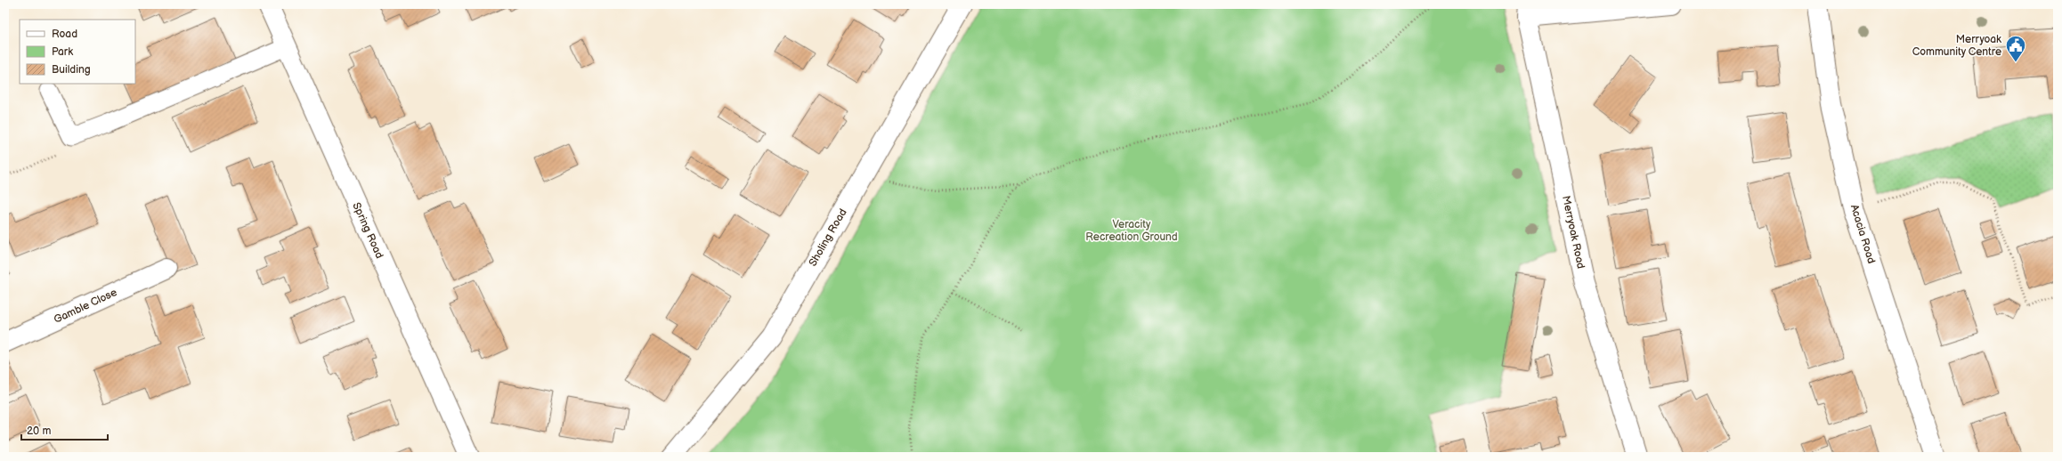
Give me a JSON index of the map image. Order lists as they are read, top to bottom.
{
  "streets": {
    "street": [
      "Spring Road",
      "Merryoak Road",
      "Acacia Road",
      "Sholing Road",
      "Gamble Close"
    ]
  },
  "parks": ["Veracity Recreation Ground"],
  "places": {
    "public building": ["Merryoak Community Centre"]
  },
  "legend": ["Road", "Park", "Building"],
  "scale_bar": "20 m"
}
